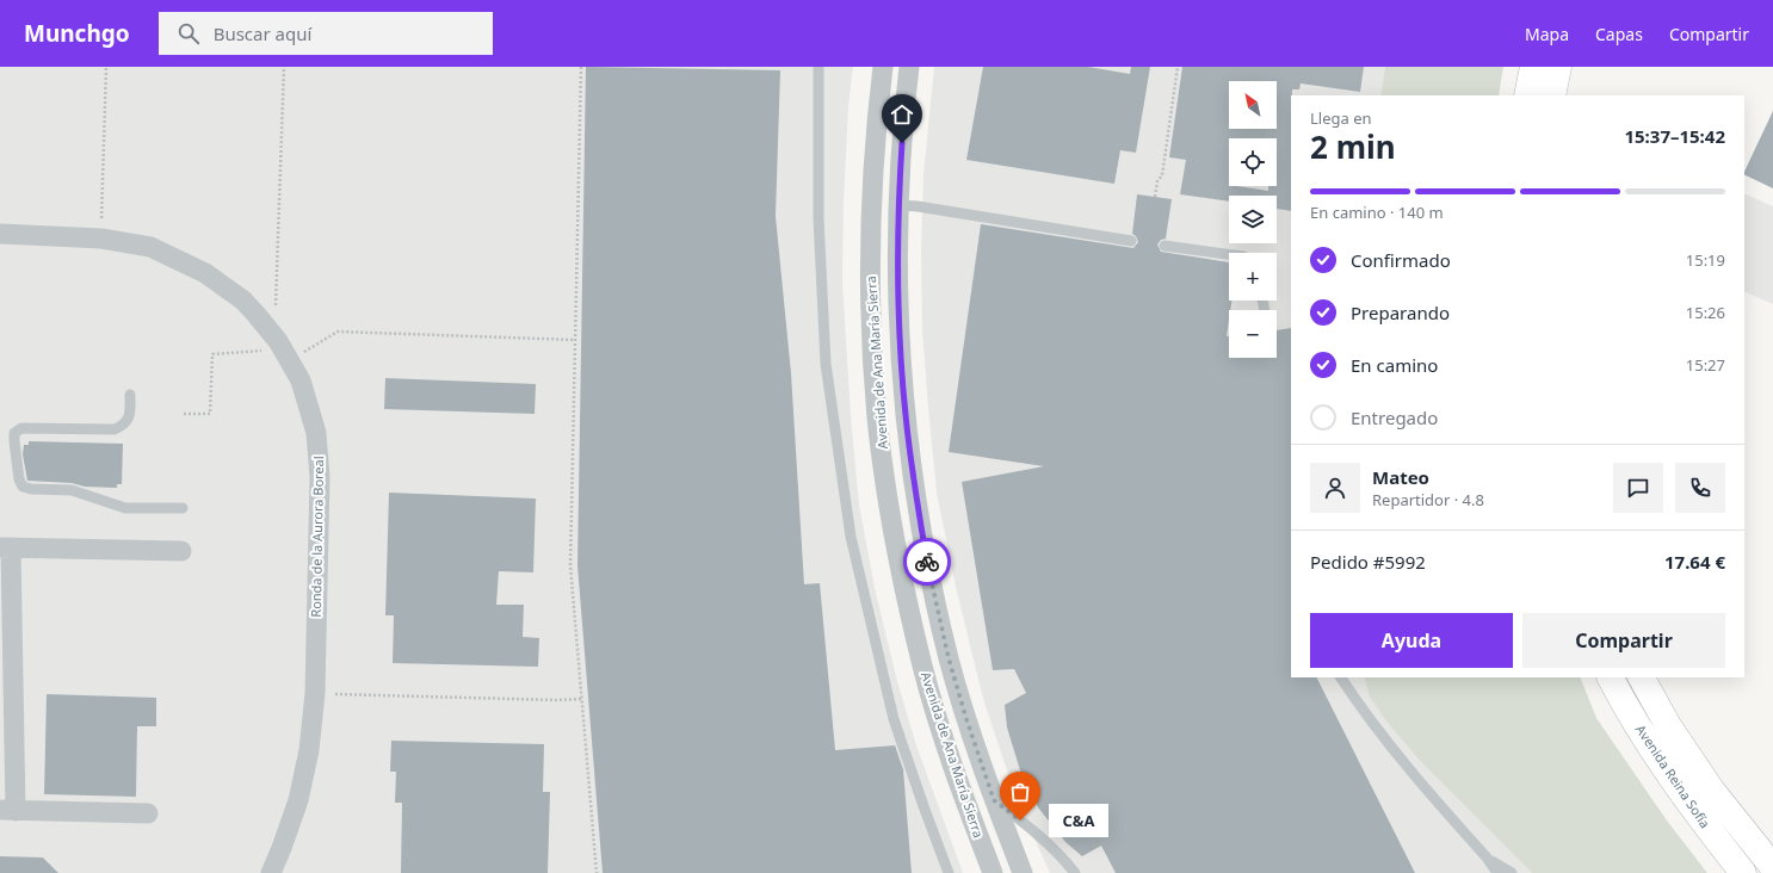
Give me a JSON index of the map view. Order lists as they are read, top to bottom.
{
  "streets": {
    "main road": ["Avenida Reina Sofía"],
    "street": ["Avenida de Ana María Sierra", "Ronda de la Aurora Boreal"]
  },
  "places": ["C&A"],
  "north": "top left",
  "page": {
    "header": "Munchgo",
    "search": "Buscar aquí",
    "nav": ["Mapa", "Capas", "Compartir"],
    "map_buttons": ["+", "−"],
    "heading": ["2 min", "Llega en", "15:37–15:42"],
    "panel": [
      "Mateo",
      "Repartidor · 4.8",
      "Pedido #5992",
      "17.64 €"
    ],
    "bar": "En camino · 140 m",
    "list": [
      ["Confirmado", "15:19"],
      ["Preparando", "15:26"],
      ["En camino", "15:27"],
      "Entregado"
    ],
    "buttons": ["Ayuda", "Compartir"],
    "bubble": "C&A"
  }
}
